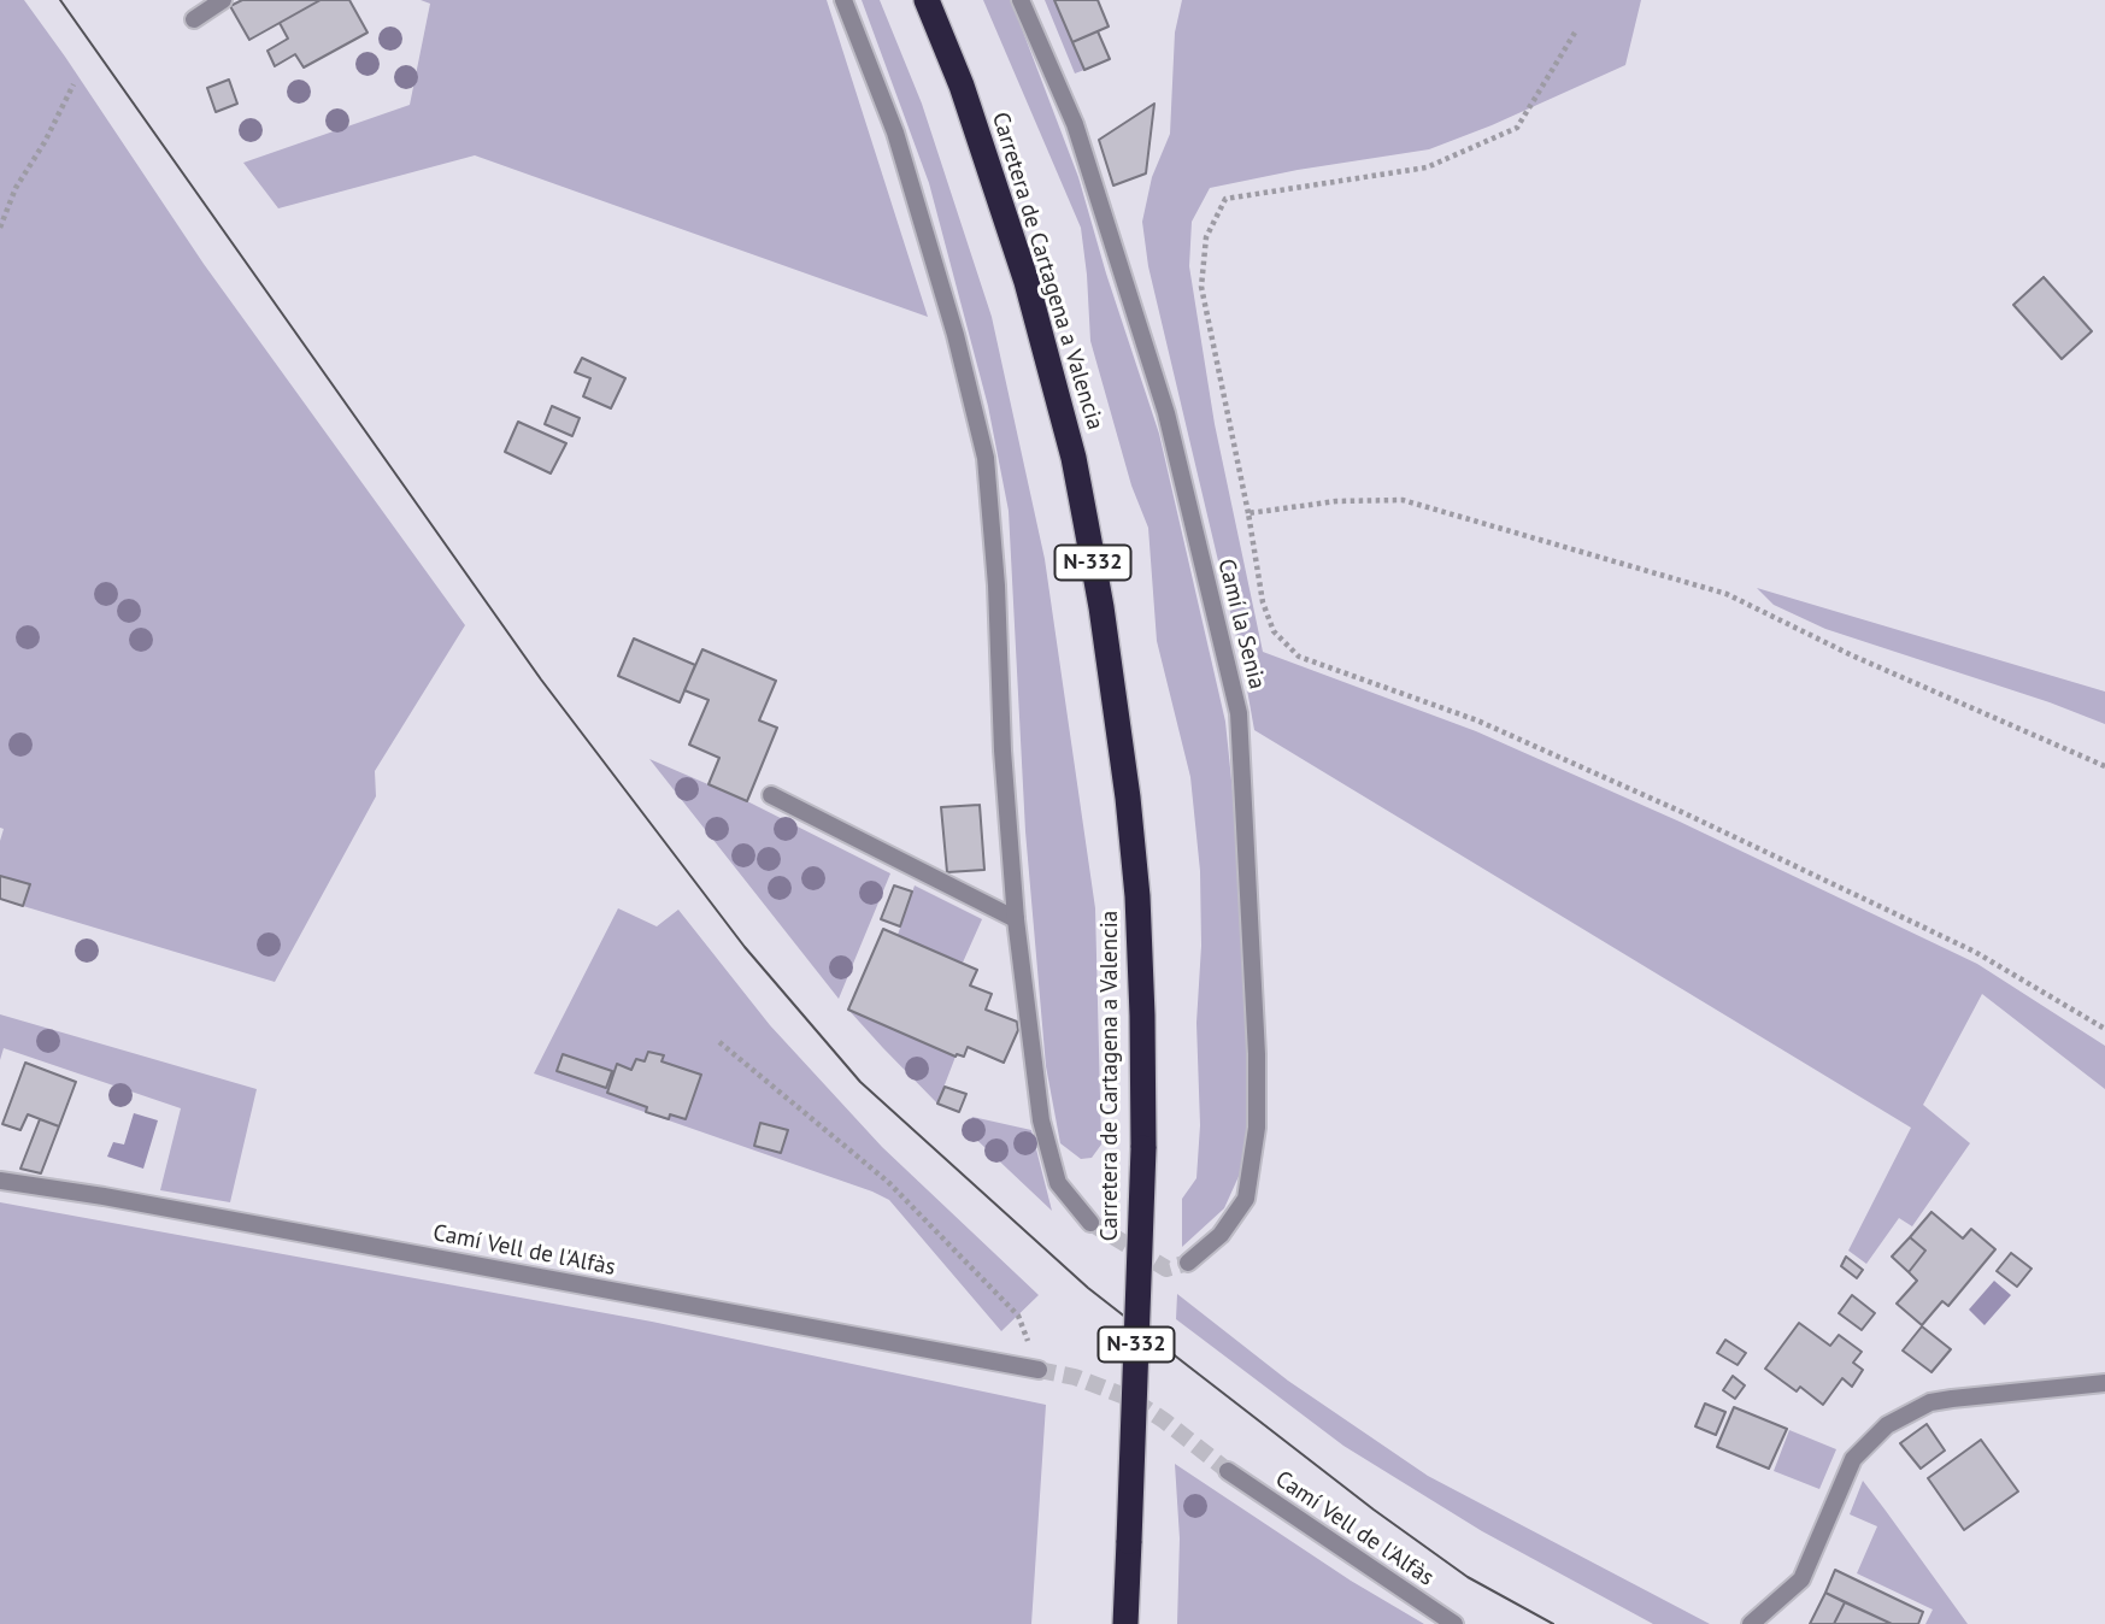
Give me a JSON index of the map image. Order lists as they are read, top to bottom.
{
  "streets": {
    "highway": ["Carretera de Cartagena a Valencia", "N-332"],
    "street": ["Camí la Senia", "Camí Vell de l'Alfàs"]
  }
}
